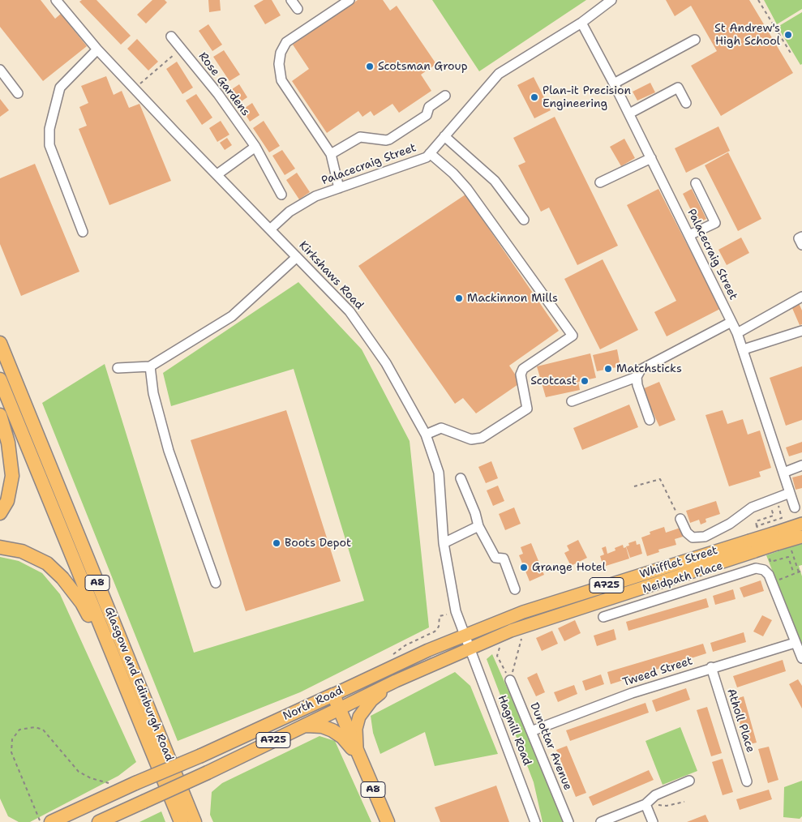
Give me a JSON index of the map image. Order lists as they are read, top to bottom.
{
  "streets": {
    "highway": [
      "A8",
      "A725",
      "Glasgow and Edinburgh Road",
      "North Road"
    ],
    "main road": ["Whifflet Street"],
    "street": [
      "Rose Gardens",
      "Palacecraig Street",
      "Kirkshaws Road",
      "Neidpath Place",
      "Tweed Street",
      "Atholl Place",
      "Hagmill Road",
      "Dunottar Avenue"
    ]
  },
  "crossings": [
    ["Palacecraig Street", "Kirkshaws Road"],
    ["Kirkshaws Road", "Whifflet Street"],
    ["Kirkshaws Road", "North Road"],
    ["Kirkshaws Road", "Hagmill Road"],
    ["Whifflet Street", "North Road"],
    ["Whifflet Street", "Hagmill Road"],
    ["A8", "A725"],
    ["A8", "Glasgow and Edinburgh Road"],
    ["A8", "North Road"],
    ["A725", "North Road"],
    ["Tweed Street", "Atholl Place"],
    ["Tweed Street", "Dunottar Avenue"],
    ["North Road", "Hagmill Road"]
  ],
  "places": [
    "St Andrew's High School",
    "Scotsman Group",
    "Plan-it Precision Engineering",
    "Mackinnon Mills",
    "Matchsticks",
    "Scotcast",
    "Boots Depot",
    "Grange Hotel"
  ]
}
